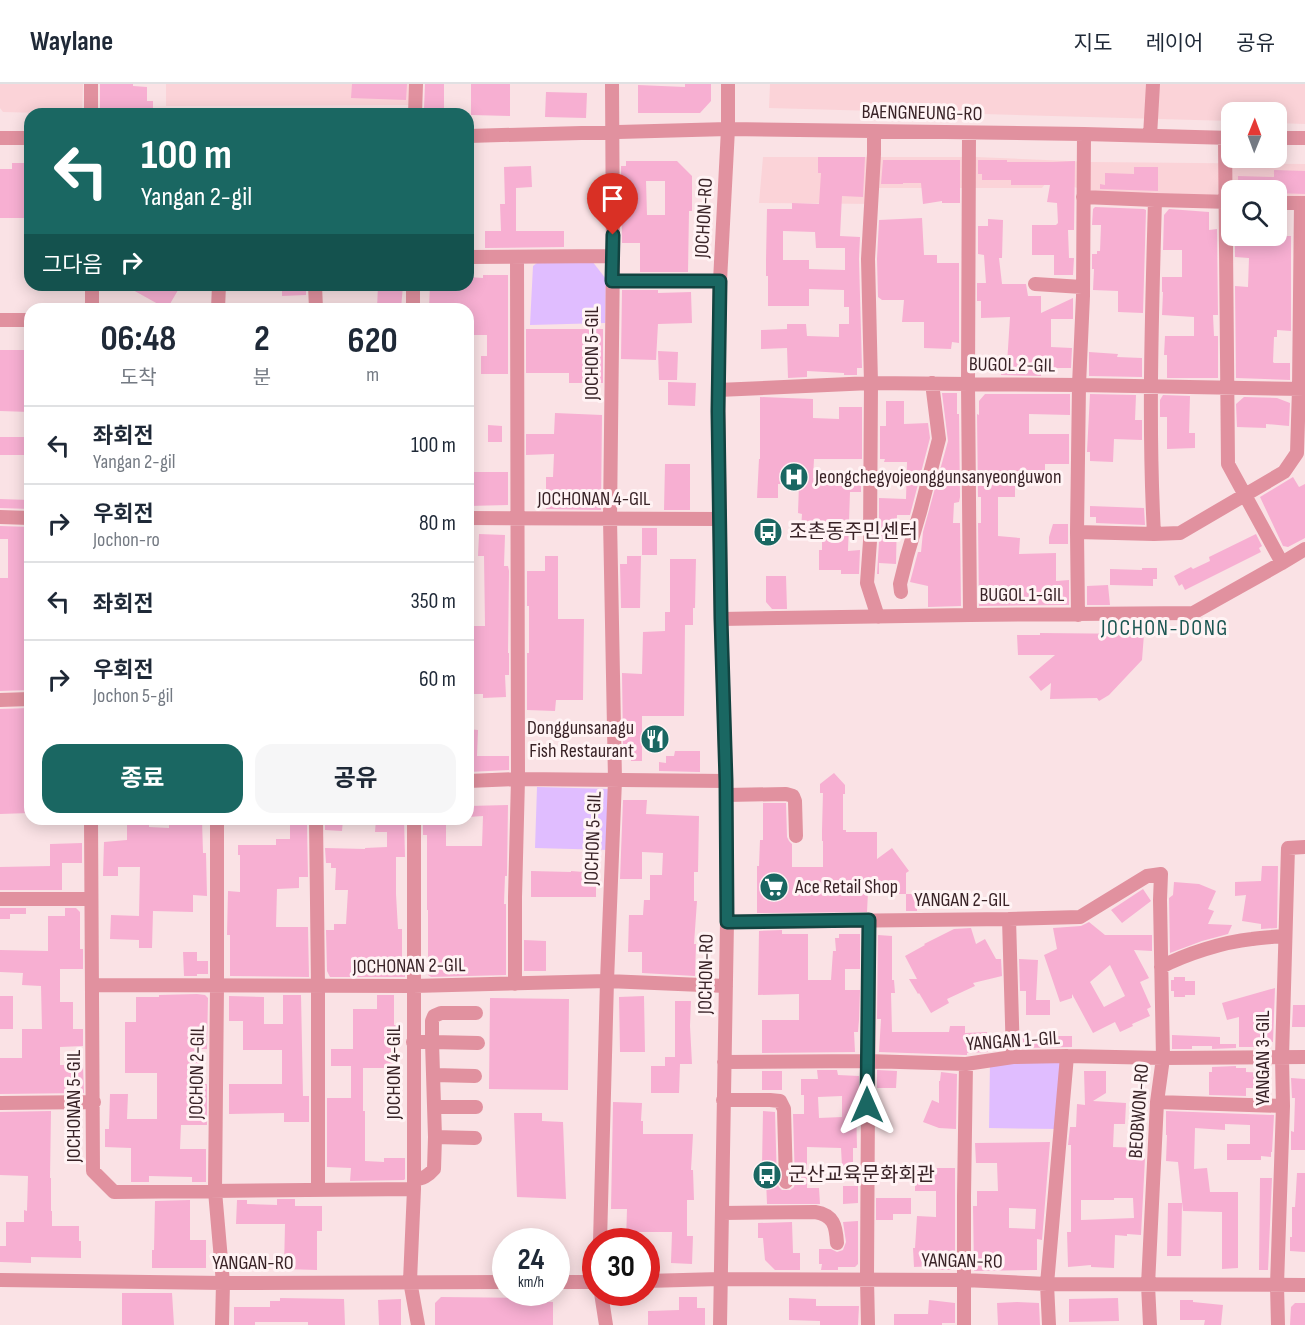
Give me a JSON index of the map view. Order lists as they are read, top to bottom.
{
  "streets": {
    "street": [
      "BAENGNEUNG-RO",
      "JOCHON-RO",
      "JOCHON 5-GIL",
      "BUGOL 2-GIL",
      "JOCHONAN 4-GIL",
      "BUGOL 1-GIL",
      "YANGAN 2-GIL",
      "JOCHONAN 2-GIL",
      "YANGAN 1-GIL",
      "YANGAN 3-GIL",
      "JOCHON 2-GIL",
      "JOCHON 4-GIL",
      "JOCHONAN 5-GIL",
      "BEOBWON-RO",
      "YANGAN-RO"
    ]
  },
  "crossings": [
    ["BAENGNEUNG-RO", "JOCHON-RO"],
    ["BAENGNEUNG-RO", "JOCHON 5-GIL"],
    ["JOCHON-RO", "BUGOL 2-GIL"],
    ["JOCHON-RO", "JOCHONAN 4-GIL"],
    ["JOCHON-RO", "BUGOL 1-GIL"],
    ["JOCHON-RO", "YANGAN 2-GIL"],
    ["JOCHON-RO", "JOCHONAN 2-GIL"],
    ["JOCHON-RO", "YANGAN 1-GIL"],
    ["JOCHON-RO", "YANGAN-RO"],
    ["JOCHON 5-GIL", "JOCHONAN 4-GIL"],
    ["JOCHON 5-GIL", "JOCHONAN 2-GIL"],
    ["YANGAN 2-GIL", "BEOBWON-RO"],
    ["JOCHONAN 2-GIL", "JOCHON 2-GIL"],
    ["JOCHONAN 2-GIL", "JOCHON 4-GIL"],
    ["JOCHONAN 2-GIL", "JOCHONAN 5-GIL"],
    ["YANGAN 1-GIL", "YANGAN 3-GIL"],
    ["YANGAN 1-GIL", "BEOBWON-RO"],
    ["YANGAN 3-GIL", "YANGAN-RO"],
    ["JOCHON 2-GIL", "JOCHONAN 5-GIL"],
    ["JOCHON 2-GIL", "YANGAN-RO"],
    ["JOCHON 4-GIL", "JOCHONAN 5-GIL"],
    ["JOCHON 4-GIL", "YANGAN-RO"],
    ["BEOBWON-RO", "YANGAN-RO"]
  ],
  "districts": ["JOCHON-DONG"],
  "places": {
    "hospital": ["Jeongchegyojeonggunsanyeonguwon"],
    "bus stop": ["조촌동주민센터", "군산교육문화회관"],
    "restaurant": ["Donggunsanagu Fish Restaurant"],
    "supermarket": ["Ace Retail Shop"]
  },
  "north": "top",
  "page": {
    "header": "Waylane",
    "nav": ["지도", "레이어", "공유"],
    "turn": ["100 m", "Yangan 2-gil"],
    "then": "그다음",
    "eta": [
      "06:48",
      "도착",
      "2",
      "분",
      "620",
      "m"
    ],
    "list": [
      {
        "name": "좌회전",
        "note": "Yangan 2-gil",
        "value": "100 m"
      },
      {
        "name": "우회전",
        "note": "Jochon-ro",
        "value": "80 m"
      },
      {
        "name": "좌회전",
        "value": "350 m"
      },
      {
        "name": "우회전",
        "note": "Jochon 5-gil",
        "value": "60 m"
      }
    ],
    "buttons": ["종료", "공유"],
    "speed": "24 km/h",
    "limit": "30"
  }
}
